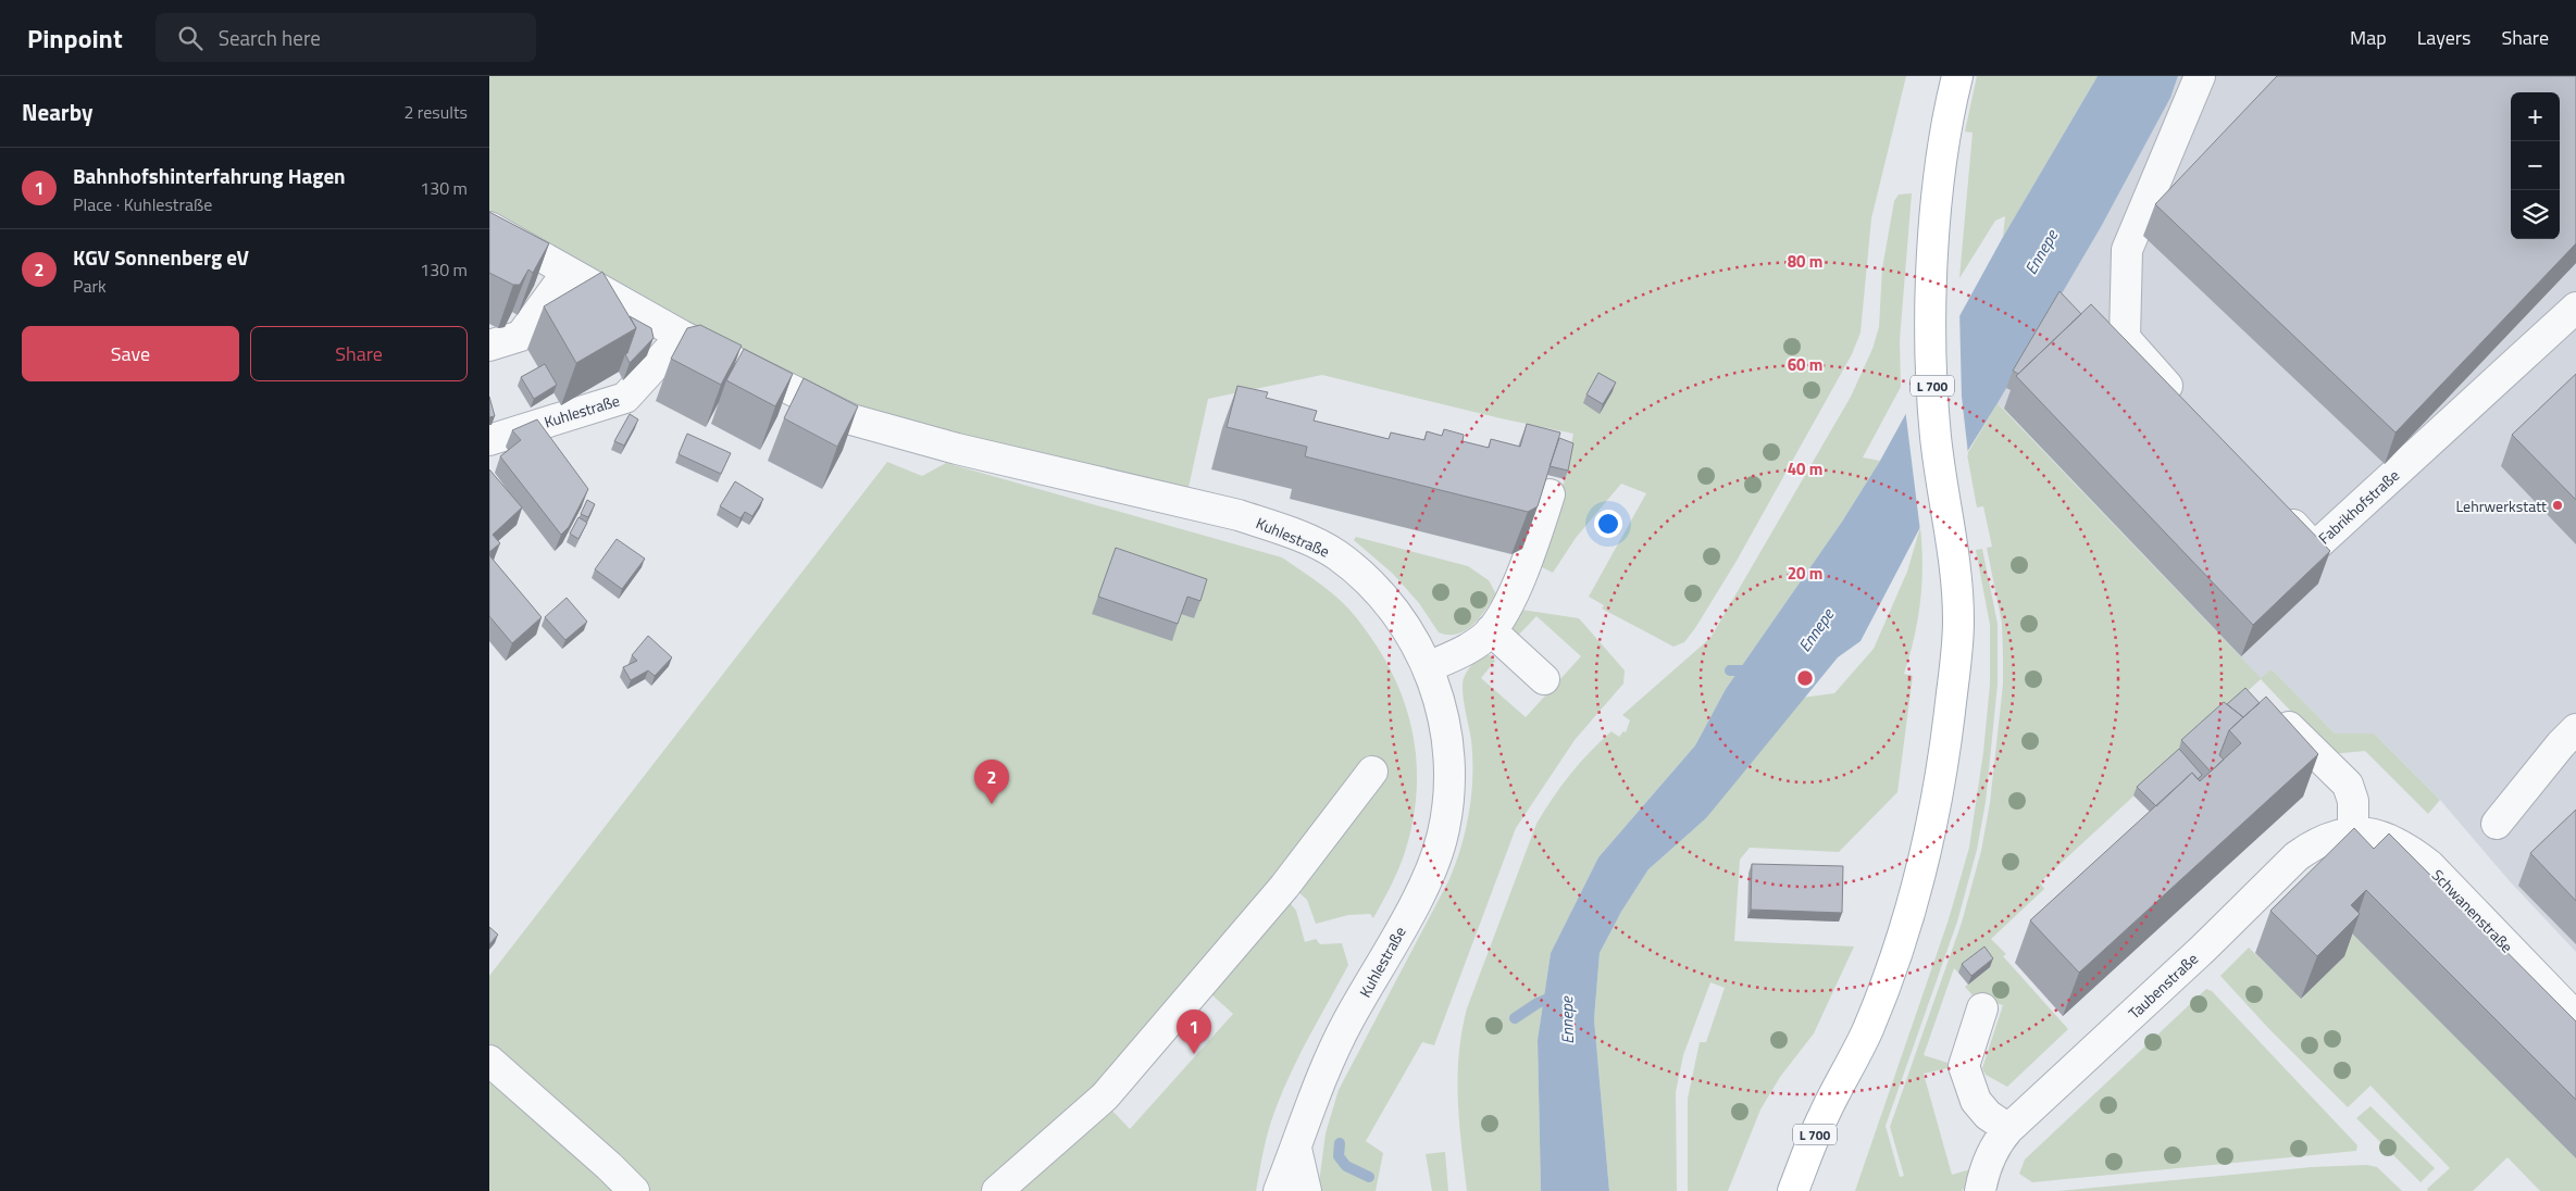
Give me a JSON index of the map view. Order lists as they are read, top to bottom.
{
  "streets": {
    "main road": ["L 700"],
    "street": [
      "Kuhlestraße",
      "Fabrikhofstraße",
      "Schwanenstraße",
      "Taubenstraße"
    ]
  },
  "crossings": [
    ["Schwanenstraße", "Taubenstraße"]
  ],
  "water": ["Ennepe"],
  "places": ["Lehrwerkstatt"],
  "page": {
    "header": "Pinpoint",
    "search": "Search here",
    "nav": ["Map", "Layers", "Share"],
    "heading": ["Nearby", "2 results"],
    "map_buttons": ["+", "−"],
    "list": [
      {
        "mark": "1",
        "name": "Bahnhofshinterfahrung Hagen",
        "note": "Place · Kuhlestraße",
        "value": "130 m"
      },
      {
        "mark": "2",
        "name": "KGV Sonnenberg eV",
        "note": "Park",
        "value": "130 m"
      }
    ],
    "buttons": ["Save", "Share"],
    "pins": ["2", "1"]
  },
  "rings": [
    "80 m",
    "60 m",
    "40 m",
    "20 m"
  ]
}
